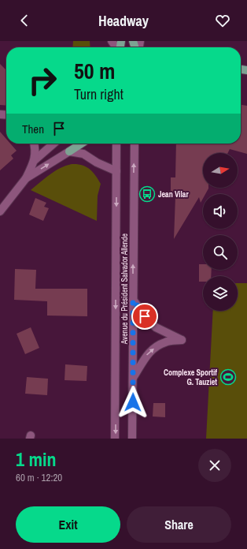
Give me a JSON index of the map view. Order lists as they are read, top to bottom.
{
  "streets": {
    "street": ["Avenue du Président Salvador Allende"]
  },
  "places": {
    "bus stop": ["Jean Vilar"],
    "sports": ["Complexe Sportif G. Tauziet"]
  },
  "north": "right",
  "page": {
    "header": "Headway",
    "turn": ["50 m", "Turn right"],
    "then": "Then",
    "heading": ["1 min", "60 m · 12:20"],
    "buttons": ["Exit", "Share"]
  }
}
